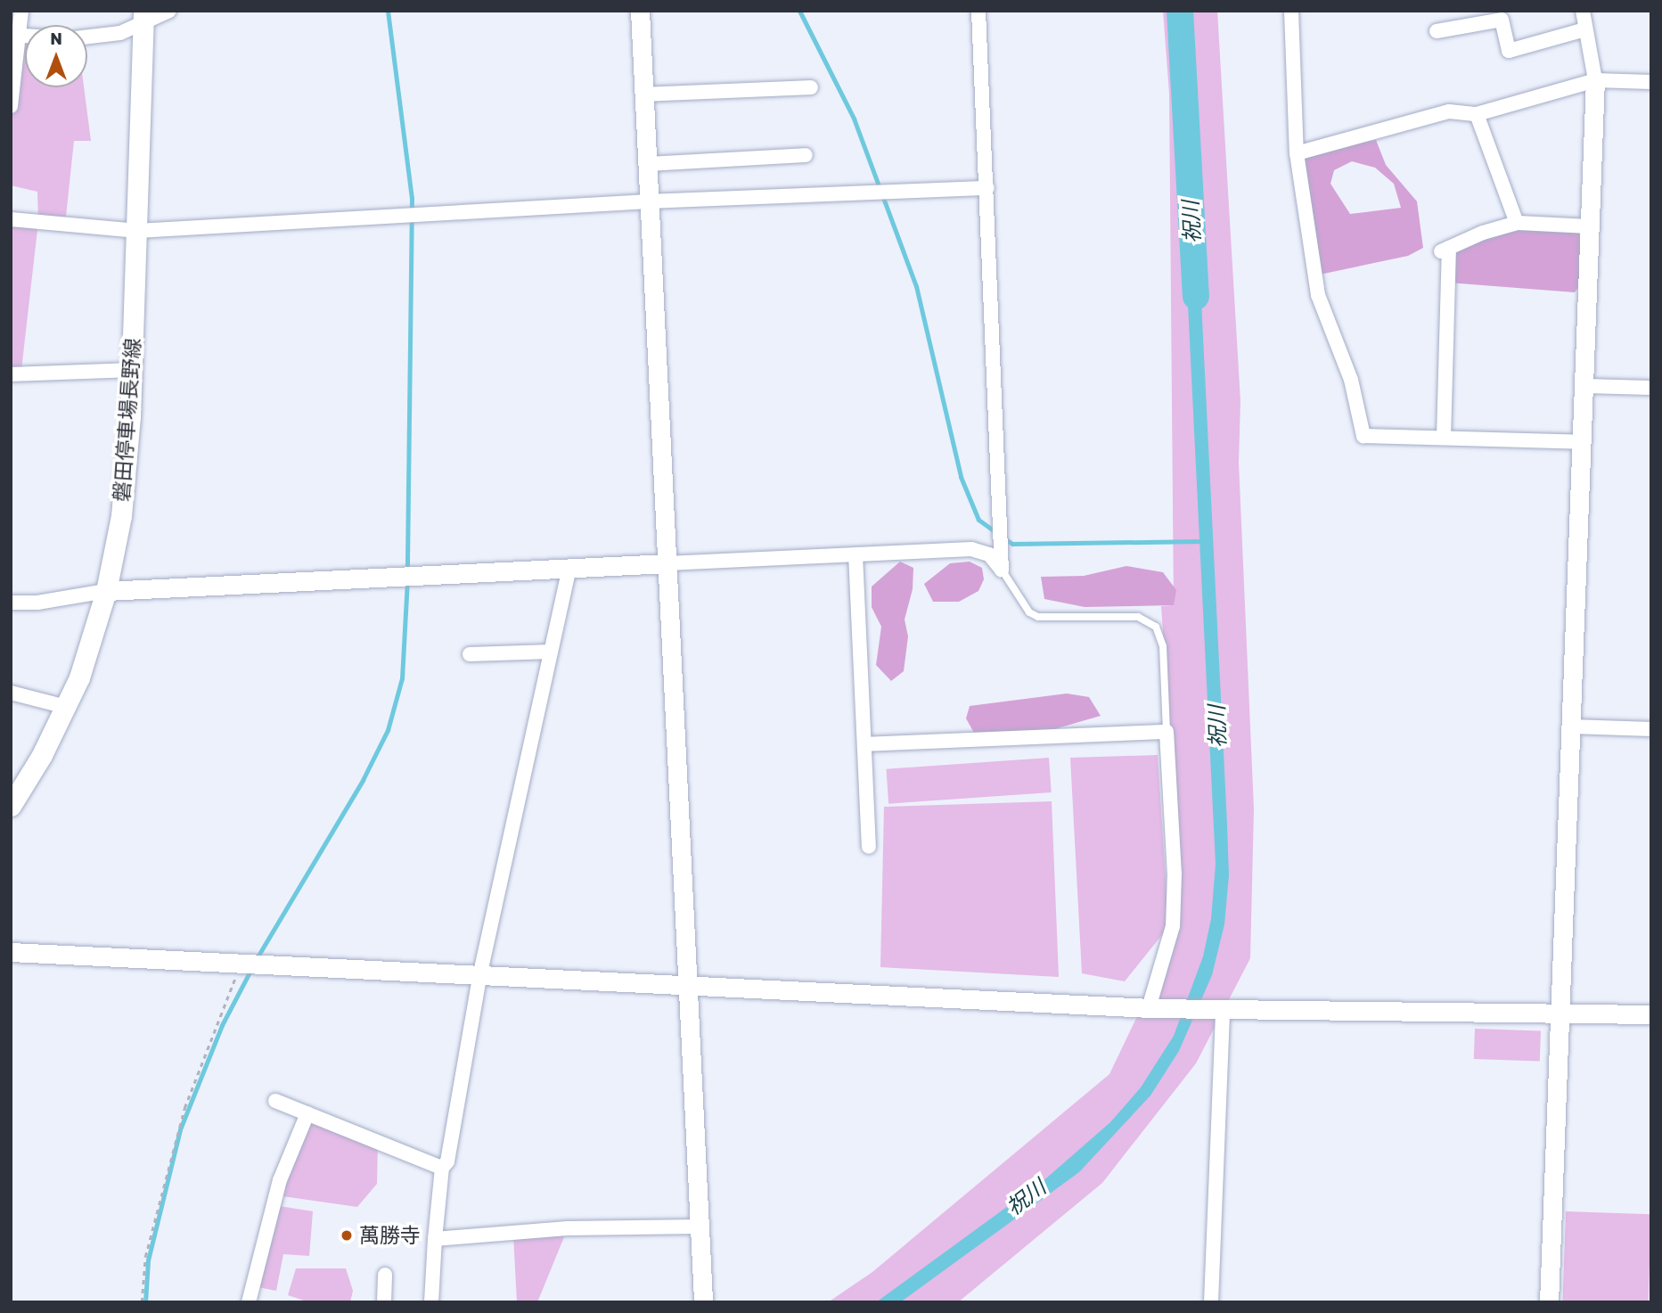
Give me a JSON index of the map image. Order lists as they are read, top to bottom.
{
  "streets": {
    "main road": ["磐田停車場長野線"]
  },
  "water": ["祝川"],
  "places": ["萬勝寺"],
  "north": "top"
}
